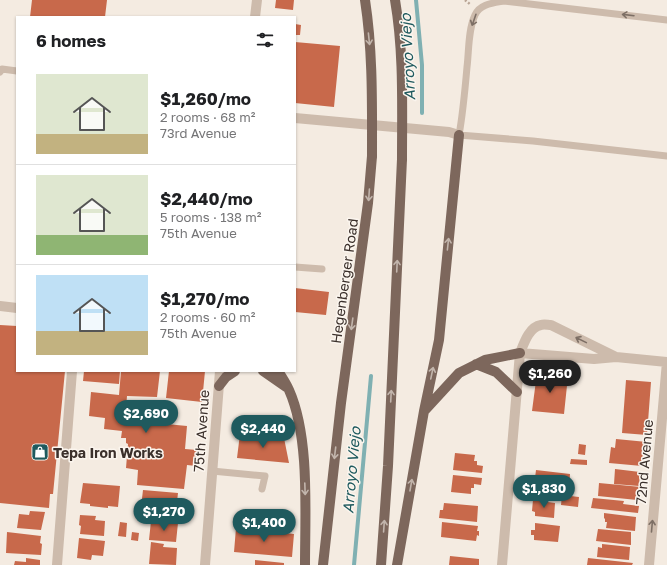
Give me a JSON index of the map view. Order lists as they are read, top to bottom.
{
  "streets": {
    "main road": ["Hegenberger Road"],
    "street": ["75th Avenue", "72nd Avenue"]
  },
  "one_way": ["72nd Avenue"],
  "water": ["Arroyo Viejo"],
  "places": {
    "shop": ["Tepa Iron Works"]
  },
  "page": {
    "heading": "6 homes",
    "list": [
      {
        "name": "$1,260/mo",
        "note": "2 rooms · 68 m² · 73rd Avenue"
      },
      {
        "name": "$2,440/mo",
        "note": "5 rooms · 138 m² · 75th Avenue"
      },
      {
        "name": "$1,270/mo",
        "note": "2 rooms · 60 m² · 75th Avenue"
      }
    ],
    "price": [
      "$1,260",
      "$2,690",
      "$2,440",
      "$1,830",
      "$1,270",
      "$1,400"
    ]
  }
}
